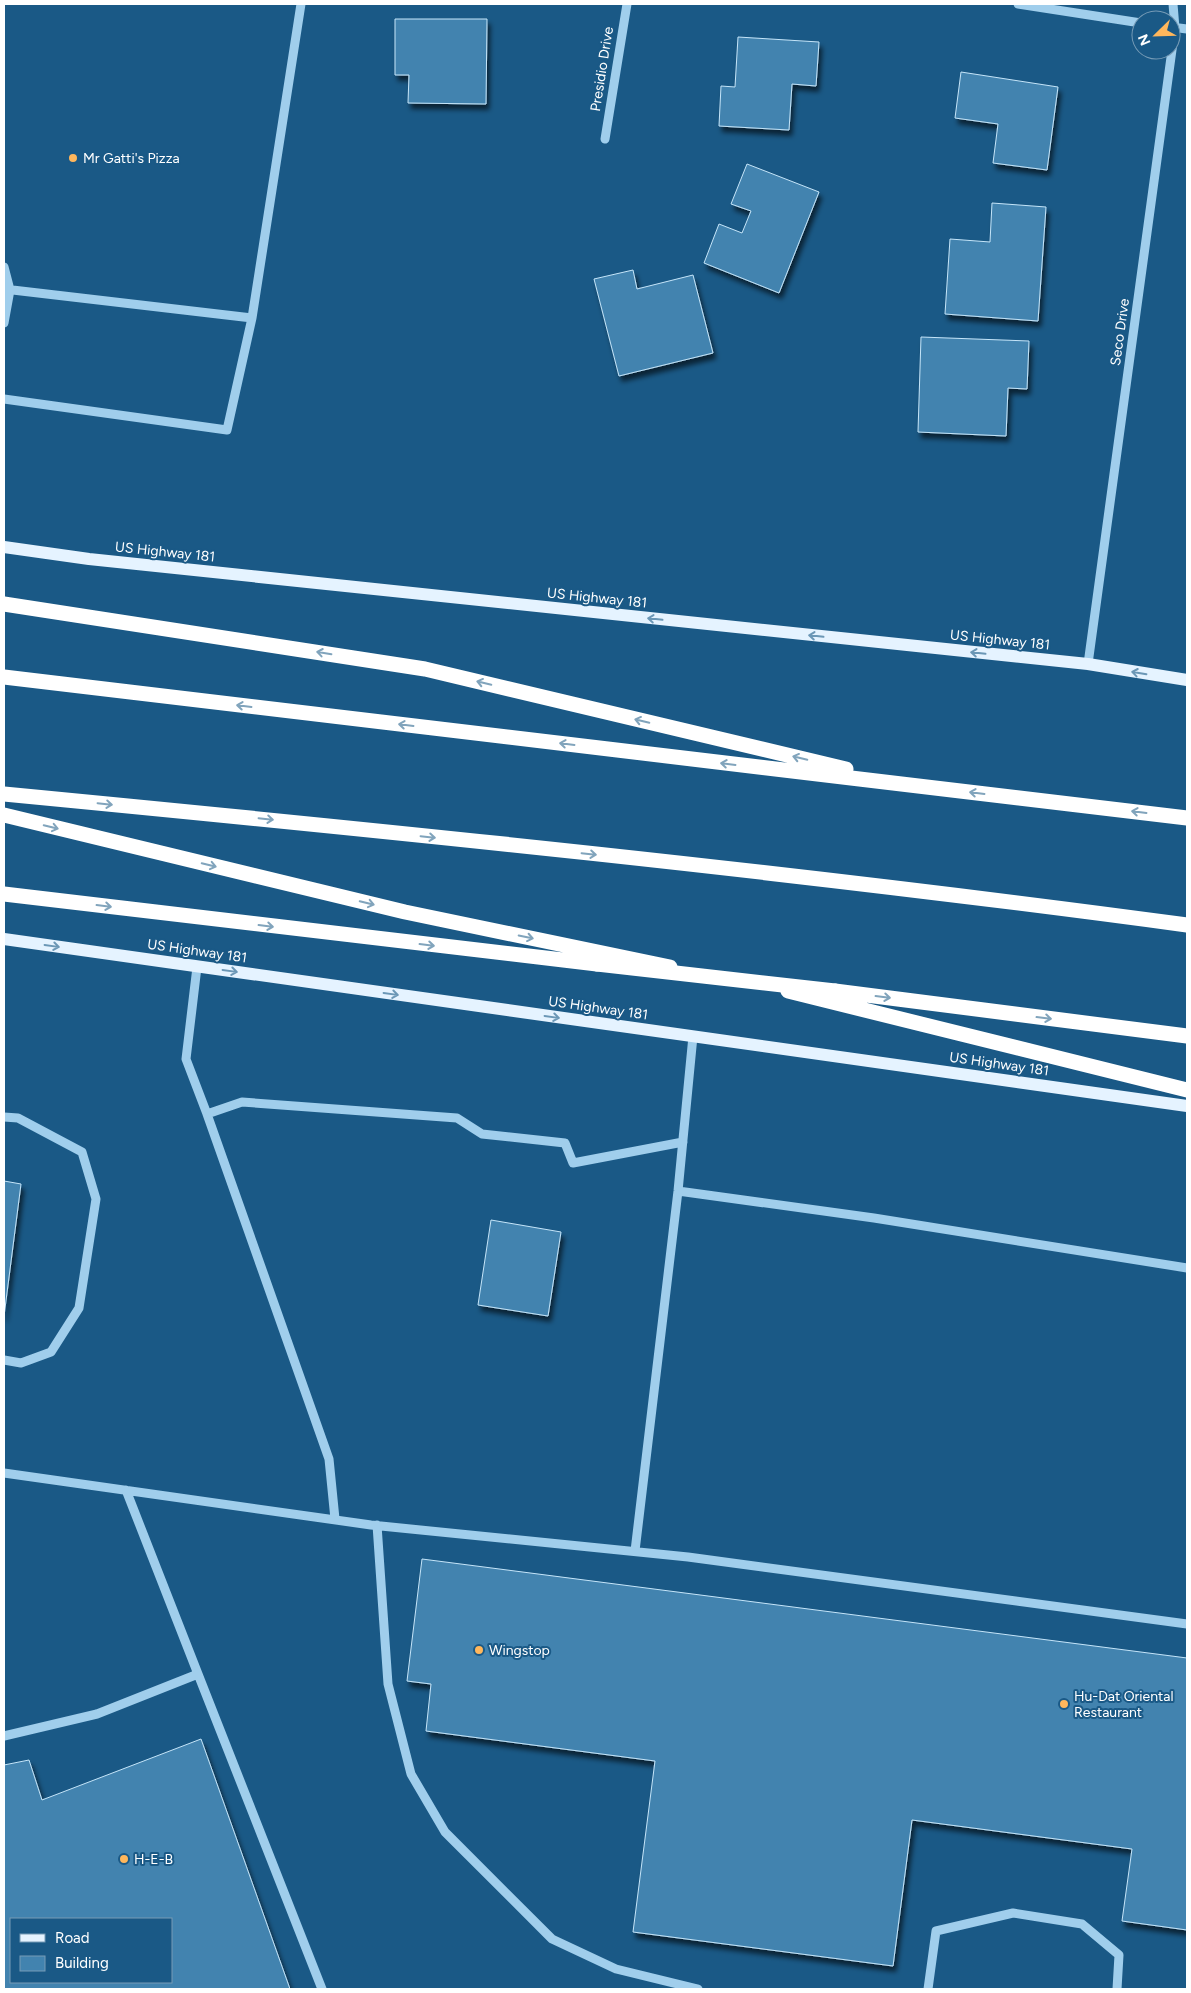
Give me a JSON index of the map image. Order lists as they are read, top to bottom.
{
  "streets": {
    "main road": ["US Highway 181"],
    "street": ["Presidio Drive", "Seco Drive"]
  },
  "crossings": [
    ["Seco Drive", "US Highway 181"]
  ],
  "places": [
    "Mr Gatti's Pizza",
    "Wingstop",
    "Hu-Dat Oriental Restaurant",
    "H-E-B"
  ],
  "legend": ["Road", "Building"],
  "north": "bottom left"
}
